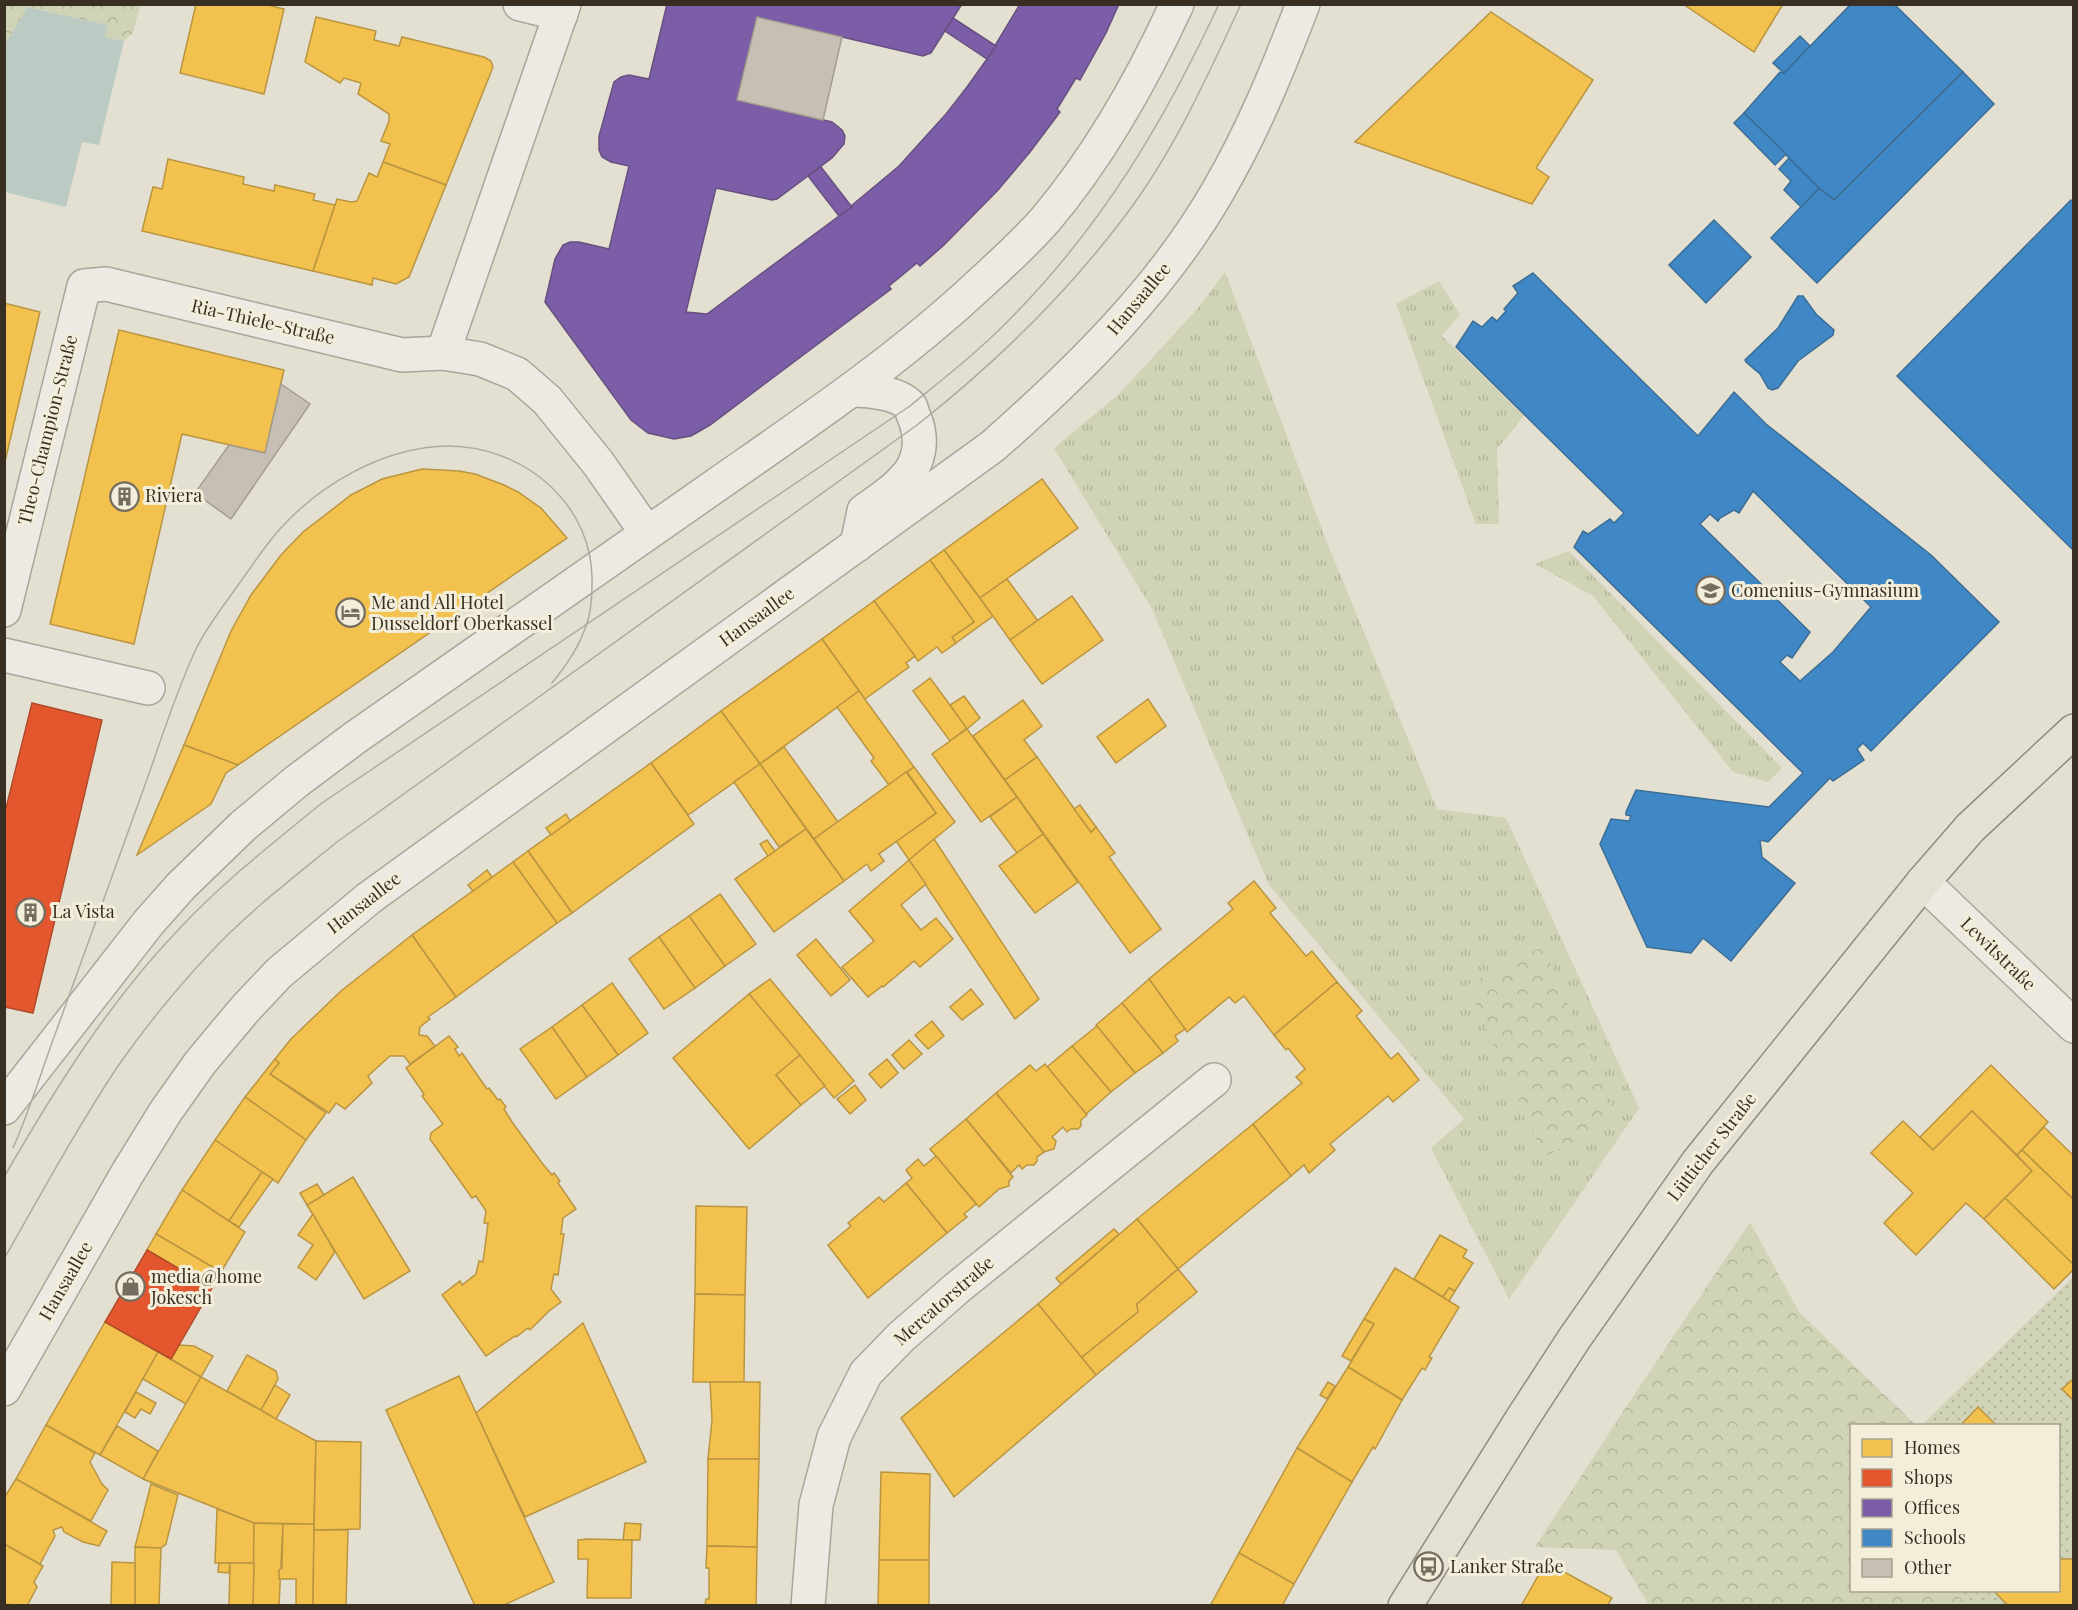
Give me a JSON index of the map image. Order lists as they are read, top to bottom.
{
  "streets": {
    "main road": ["Lütticher Straße"],
    "street": [
      "Hansaallee",
      "Ria-Thiele-Straße",
      "Theo-Champion-Straße",
      "Lewitstraße",
      "Mercatorstraße"
    ]
  },
  "crossings": [
    ["Ria-Thiele-Straße", "Theo-Champion-Straße"],
    ["Lewitstraße", "Lütticher Straße"]
  ],
  "places": {
    "building": ["Riviera", "La Vista"],
    "school or university": ["Comenius-Gymnasium"],
    "hotel": ["Me and All Hotel Dusseldorf Oberkassel"],
    "shop": ["media@home Jokesch"],
    "bus stop": ["Lanker Straße"]
  },
  "legend": [
    "Homes",
    "Shops",
    "Offices",
    "Schools",
    "Other"
  ]
}
